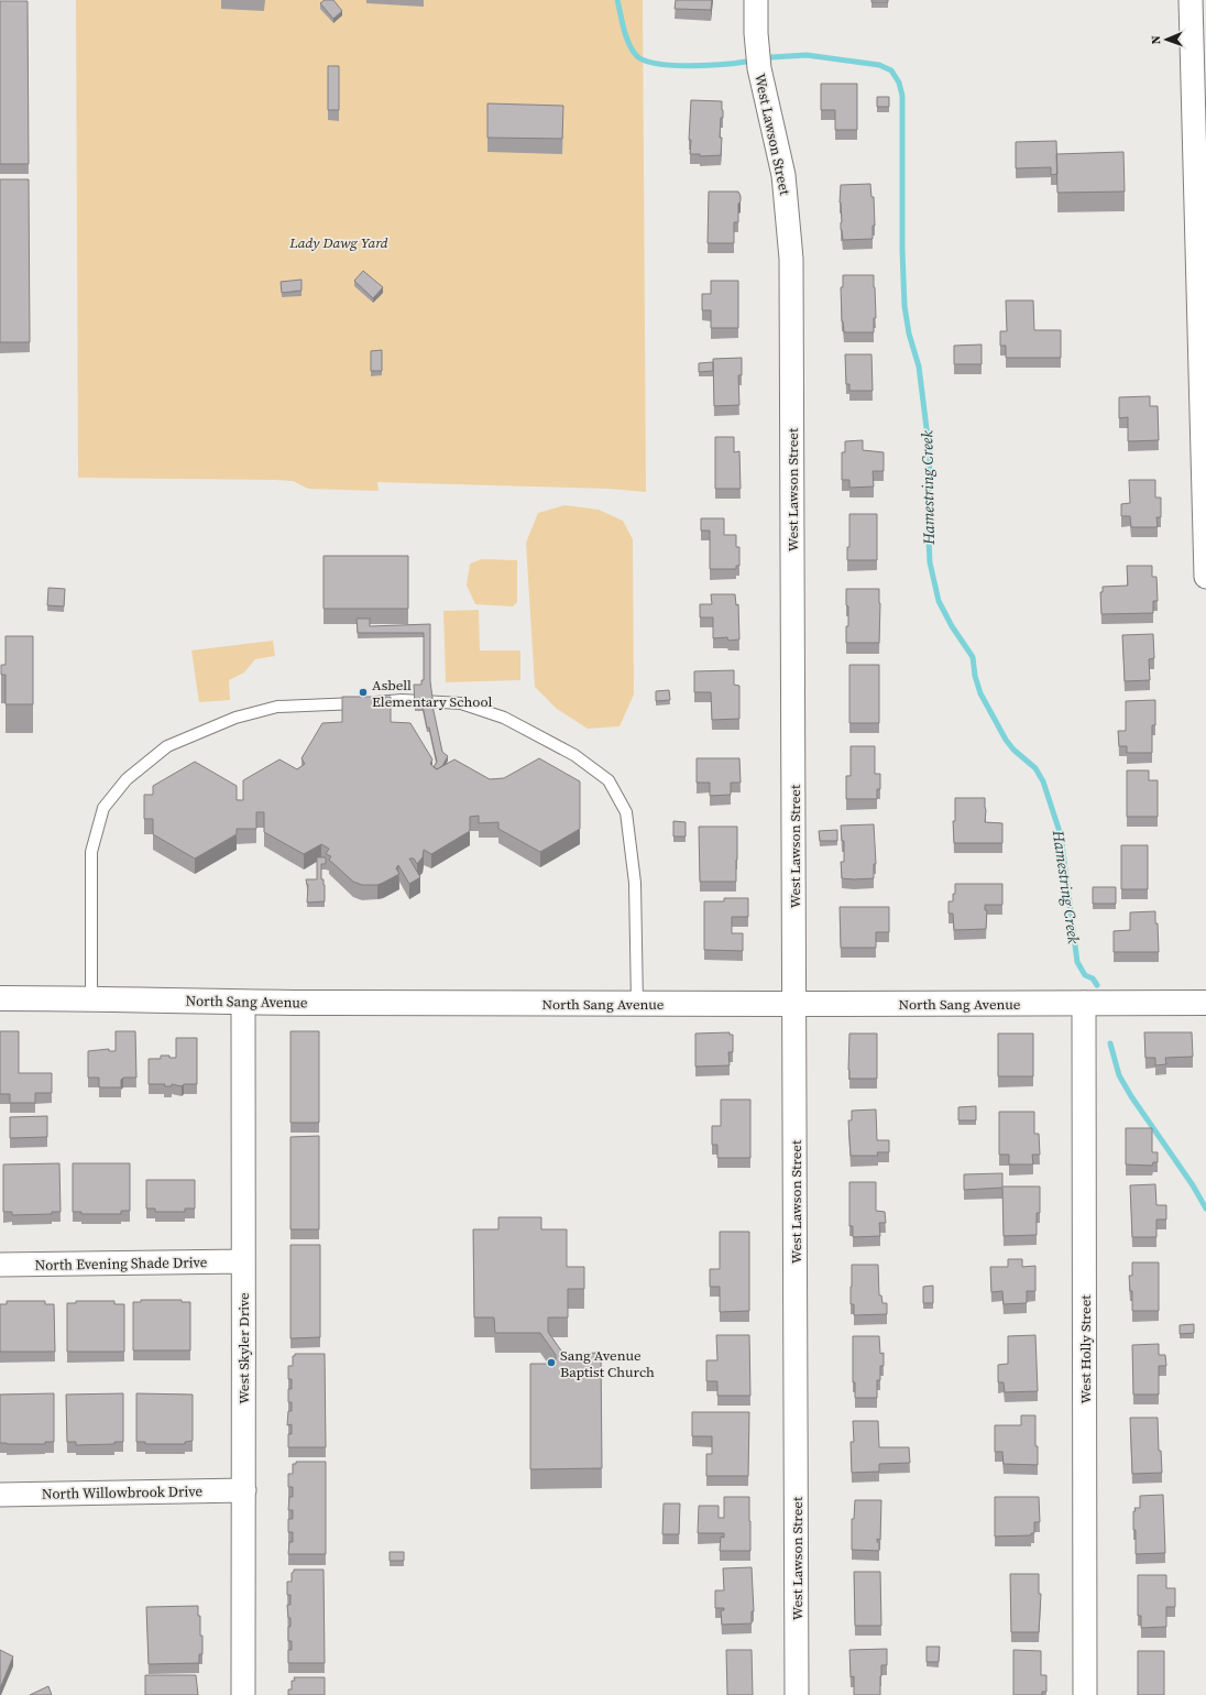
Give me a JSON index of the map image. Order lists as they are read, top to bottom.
{
  "streets": {
    "street": [
      "West Lawson Street",
      "North Sang Avenue",
      "North Evening Shade Drive",
      "West Skyler Drive",
      "West Holly Street",
      "North Willowbrook Drive"
    ]
  },
  "crossings": [
    ["West Lawson Street", "North Sang Avenue"],
    ["North Sang Avenue", "West Skyler Drive"],
    ["North Sang Avenue", "West Holly Street"],
    ["North Evening Shade Drive", "West Skyler Drive"],
    ["West Skyler Drive", "North Willowbrook Drive"]
  ],
  "water": ["Hamestring Creek"],
  "parks": ["Lady Dawg Yard"],
  "places": ["Asbell Elementary School", "Sang Avenue Baptist Church"],
  "north": "left"
}
